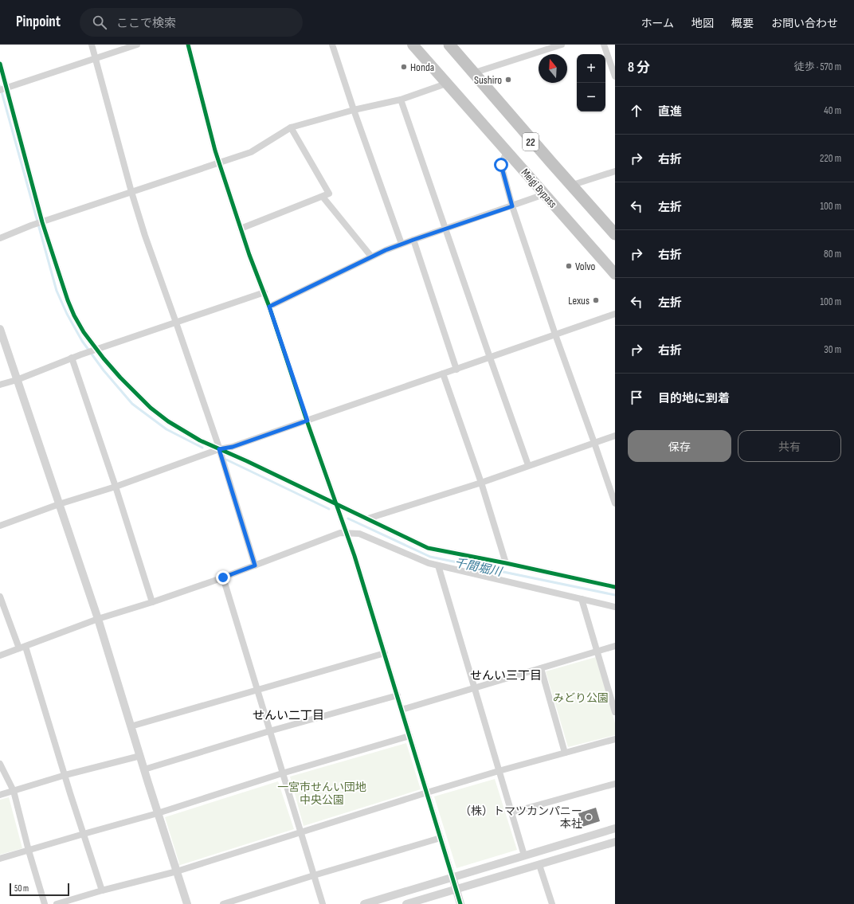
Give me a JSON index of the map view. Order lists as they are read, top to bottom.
{
  "streets": {
    "highway": ["22", "Meigi Bypass"]
  },
  "districts": ["せんい三丁目", "せんい二丁目"],
  "water": ["千間堀川"],
  "parks": ["みどり公園", "一宮市せんい団地 中央公園"],
  "places": [
    "Honda",
    "Sushiro",
    "Volvo",
    "Lexus",
    "（株）トマツカンパニー 本社"
  ],
  "scale_bar": "50 m",
  "north": "top",
  "page": {
    "header": "Pinpoint",
    "search": "ここで検索",
    "nav": [
      "ホーム",
      "地図",
      "概要",
      "お問い合わせ"
    ],
    "heading": ["8 分", "徒歩 · 570 m"],
    "map_buttons": ["+", "−"],
    "list": [
      ["直進", "40 m"],
      ["右折", "220 m"],
      ["左折", "100 m"],
      ["右折", "80 m"],
      ["左折", "100 m"],
      ["右折", "30 m"],
      "目的地に到着"
    ],
    "buttons": ["保存", "共有"],
    "scale": "50 m"
  }
}
